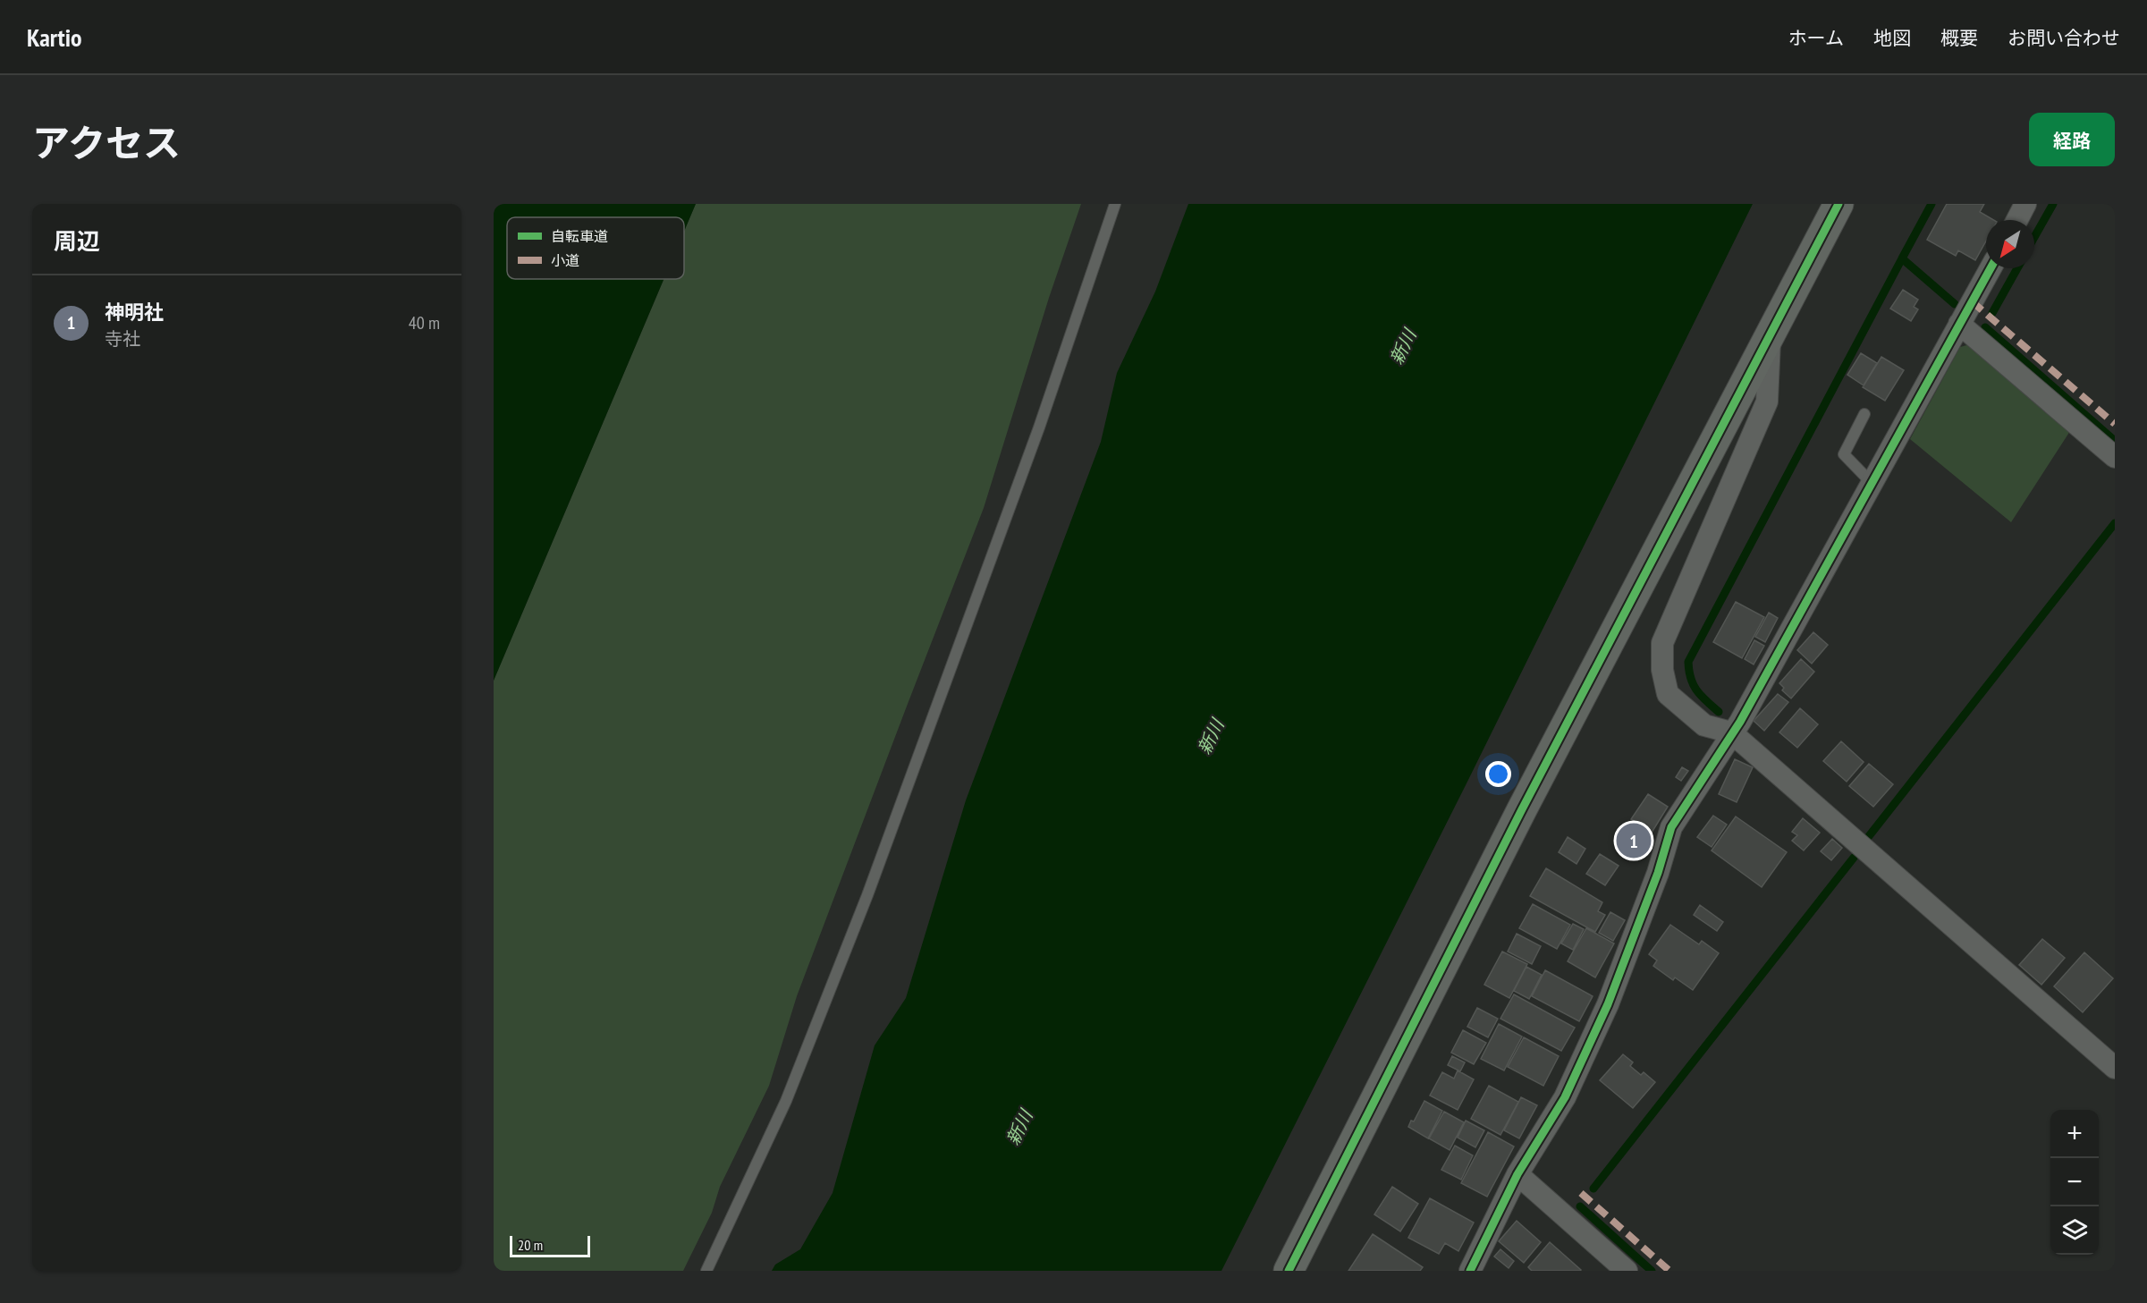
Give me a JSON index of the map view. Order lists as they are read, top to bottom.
{
  "water": ["新川"],
  "legend": ["自転車道", "小道"],
  "scale_bar": "20 m",
  "north": "bottom left",
  "page": {
    "header": "Kartio",
    "nav": [
      "ホーム",
      "地図",
      "概要",
      "お問い合わせ"
    ],
    "title": "アクセス",
    "buttons": "経路",
    "heading": "周辺",
    "list": [
      {
        "mark": "1",
        "name": "神明社",
        "note": "寺社",
        "value": "40 m"
      }
    ],
    "pins": "1",
    "map_buttons": ["+", "−"],
    "scale": "20 m"
  }
}
